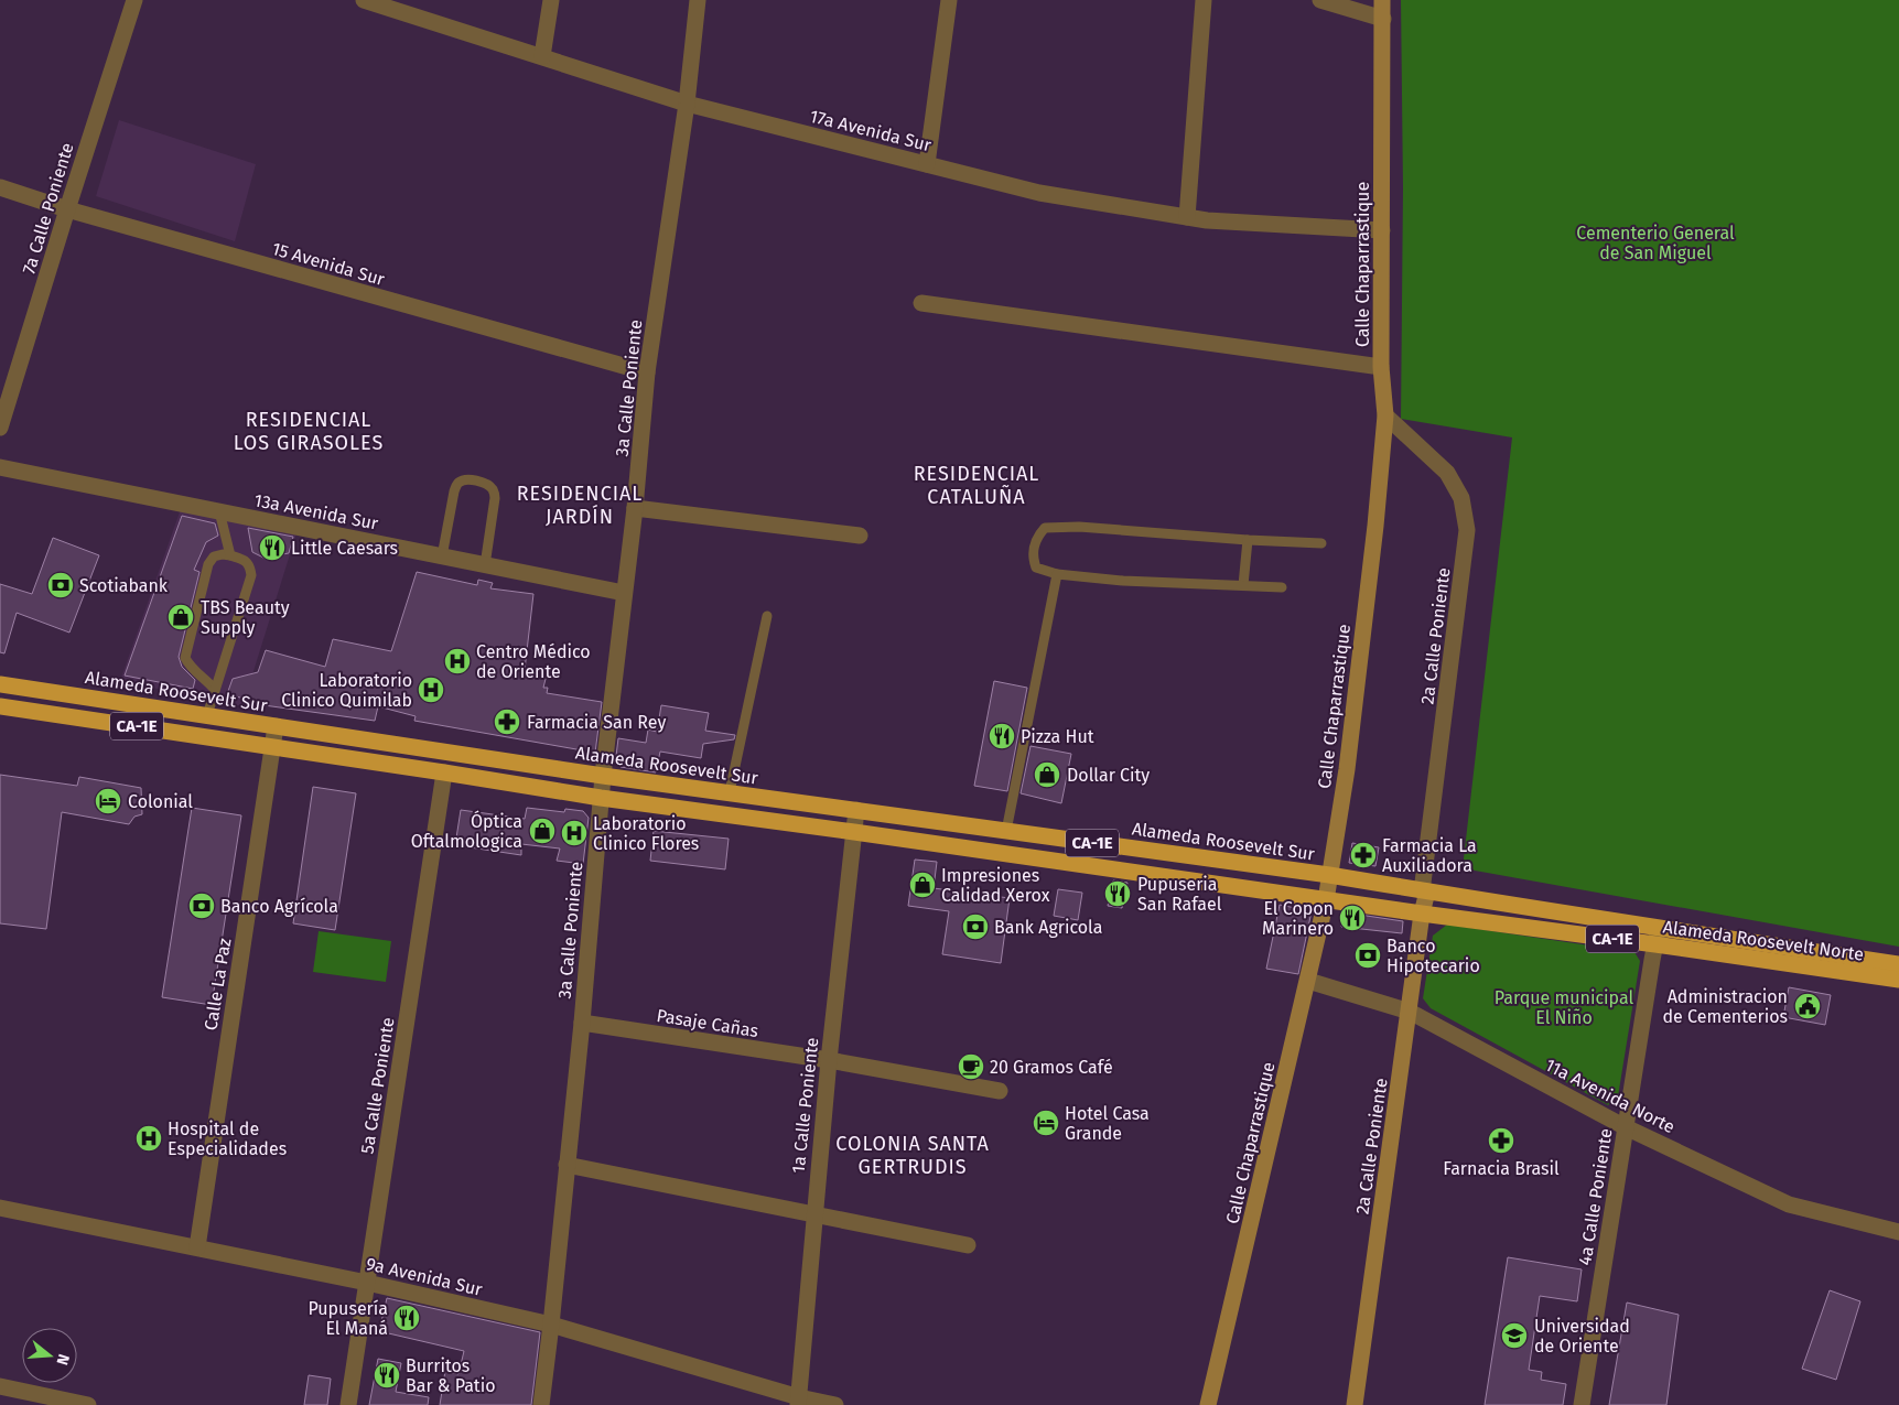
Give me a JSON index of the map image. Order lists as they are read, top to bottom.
{
  "streets": {
    "highway": ["Alameda Roosevelt Sur", "CA-1E", "Alameda Roosevelt Norte"],
    "main road": ["Calle Chaparrastique", "2a Calle Poniente"],
    "street": [
      "17a Avenida Sur",
      "7a Calle Poniente",
      "15 Avenida Sur",
      "3a Calle Poniente",
      "13a Avenida Sur",
      "Calle La Paz",
      "Pasaje Cañas",
      "5a Calle Poniente",
      "11a Avenida Norte",
      "1a Calle Poniente",
      "4a Calle Poniente",
      "9a Avenida Sur"
    ]
  },
  "crossings": [
    ["17a Avenida Sur", "Calle Chaparrastique"],
    ["17a Avenida Sur", "3a Calle Poniente"],
    ["7a Calle Poniente", "15 Avenida Sur"],
    ["15 Avenida Sur", "3a Calle Poniente"],
    ["Calle Chaparrastique", "2a Calle Poniente"],
    ["Calle Chaparrastique", "Alameda Roosevelt Sur"],
    ["Calle Chaparrastique", "CA-1E"],
    ["Calle Chaparrastique", "Alameda Roosevelt Norte"],
    ["Calle Chaparrastique", "11a Avenida Norte"],
    ["3a Calle Poniente", "13a Avenida Sur"],
    ["3a Calle Poniente", "Alameda Roosevelt Sur"],
    ["3a Calle Poniente", "CA-1E"],
    ["3a Calle Poniente", "Pasaje Cañas"],
    ["3a Calle Poniente", "9a Avenida Sur"],
    ["2a Calle Poniente", "Alameda Roosevelt Norte"],
    ["2a Calle Poniente", "11a Avenida Norte"],
    ["Alameda Roosevelt Sur", "Alameda Roosevelt Norte"],
    ["Alameda Roosevelt Sur", "Calle La Paz"],
    ["Alameda Roosevelt Sur", "1a Calle Poniente"],
    ["CA-1E", "Alameda Roosevelt Norte"],
    ["CA-1E", "Calle La Paz"],
    ["CA-1E", "5a Calle Poniente"],
    ["CA-1E", "1a Calle Poniente"],
    ["Alameda Roosevelt Norte", "4a Calle Poniente"],
    ["Calle La Paz", "9a Avenida Sur"],
    ["Pasaje Cañas", "1a Calle Poniente"],
    ["5a Calle Poniente", "9a Avenida Sur"],
    ["11a Avenida Norte", "4a Calle Poniente"],
    ["1a Calle Poniente", "9a Avenida Sur"]
  ],
  "districts": [
    "RESIDENCIAL LOS GIRASOLES",
    "RESIDENCIAL CATALUÑA",
    "RESIDENCIAL JARDÍN",
    "COLONIA SANTA GERTRUDIS"
  ],
  "parks": ["Cementerio General de San Miguel", "Parque municipal El Niño"],
  "places": {
    "restaurant": [
      "Little Caesars",
      "Pizza Hut",
      "Pupuseria San Rafael",
      "El Copon Marinero",
      "Pupusería El Maná",
      "Burritos Bar & Patio"
    ],
    "bank": [
      "Scotiabank",
      "Banco Agrícola",
      "Bank Agricola",
      "Banco Hipotecario"
    ],
    "shop": [
      "TBS Beauty Supply",
      "Dollar City",
      "Óptica Oftalmologica",
      "Impresiones Calidad Xerox"
    ],
    "hospital": [
      "Centro Médico de Oriente",
      "Laboratorio Clinico Quimilab",
      "Laboratorio Clinico Flores",
      "Hospital de Especialidades"
    ],
    "pharmacy": ["Farmacia San Rey", "Farmacia La Auxiliadora", "Farnacia Brasil"],
    "hotel": ["Colonial", "Hotel Casa Grande"],
    "public building": ["Administracion de Cementerios"],
    "cafe": ["20 Gramos Café"],
    "school or university": ["Universidad de Oriente"]
  },
  "north": "right"
}
